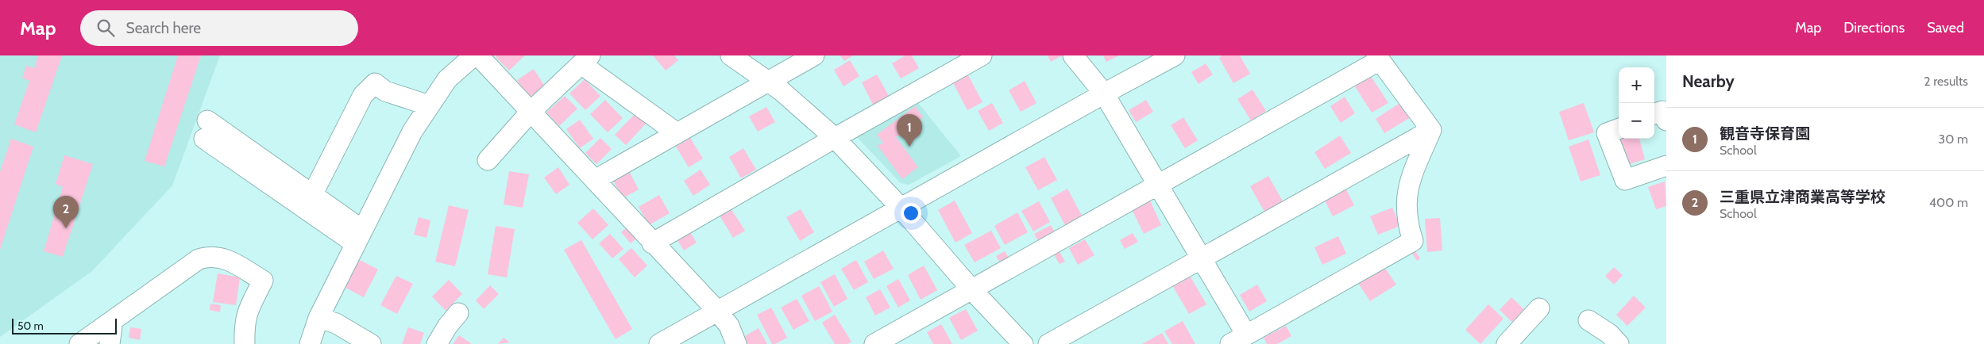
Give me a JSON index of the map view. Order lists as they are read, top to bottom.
{
  "scale_bar": "50 m",
  "page": {
    "header": "Map",
    "search": "Search here",
    "nav": ["Map", "Directions", "Saved"],
    "heading": ["Nearby", "2 results"],
    "map_buttons": ["+", "−"],
    "list": [
      {
        "mark": "1",
        "name": "観音寺保育園",
        "note": "School",
        "value": "30 m"
      },
      {
        "mark": "2",
        "name": "三重県立津商業高等学校",
        "note": "School",
        "value": "400 m"
      }
    ],
    "pins": ["1", "2"],
    "scale": "50 m"
  }
}
